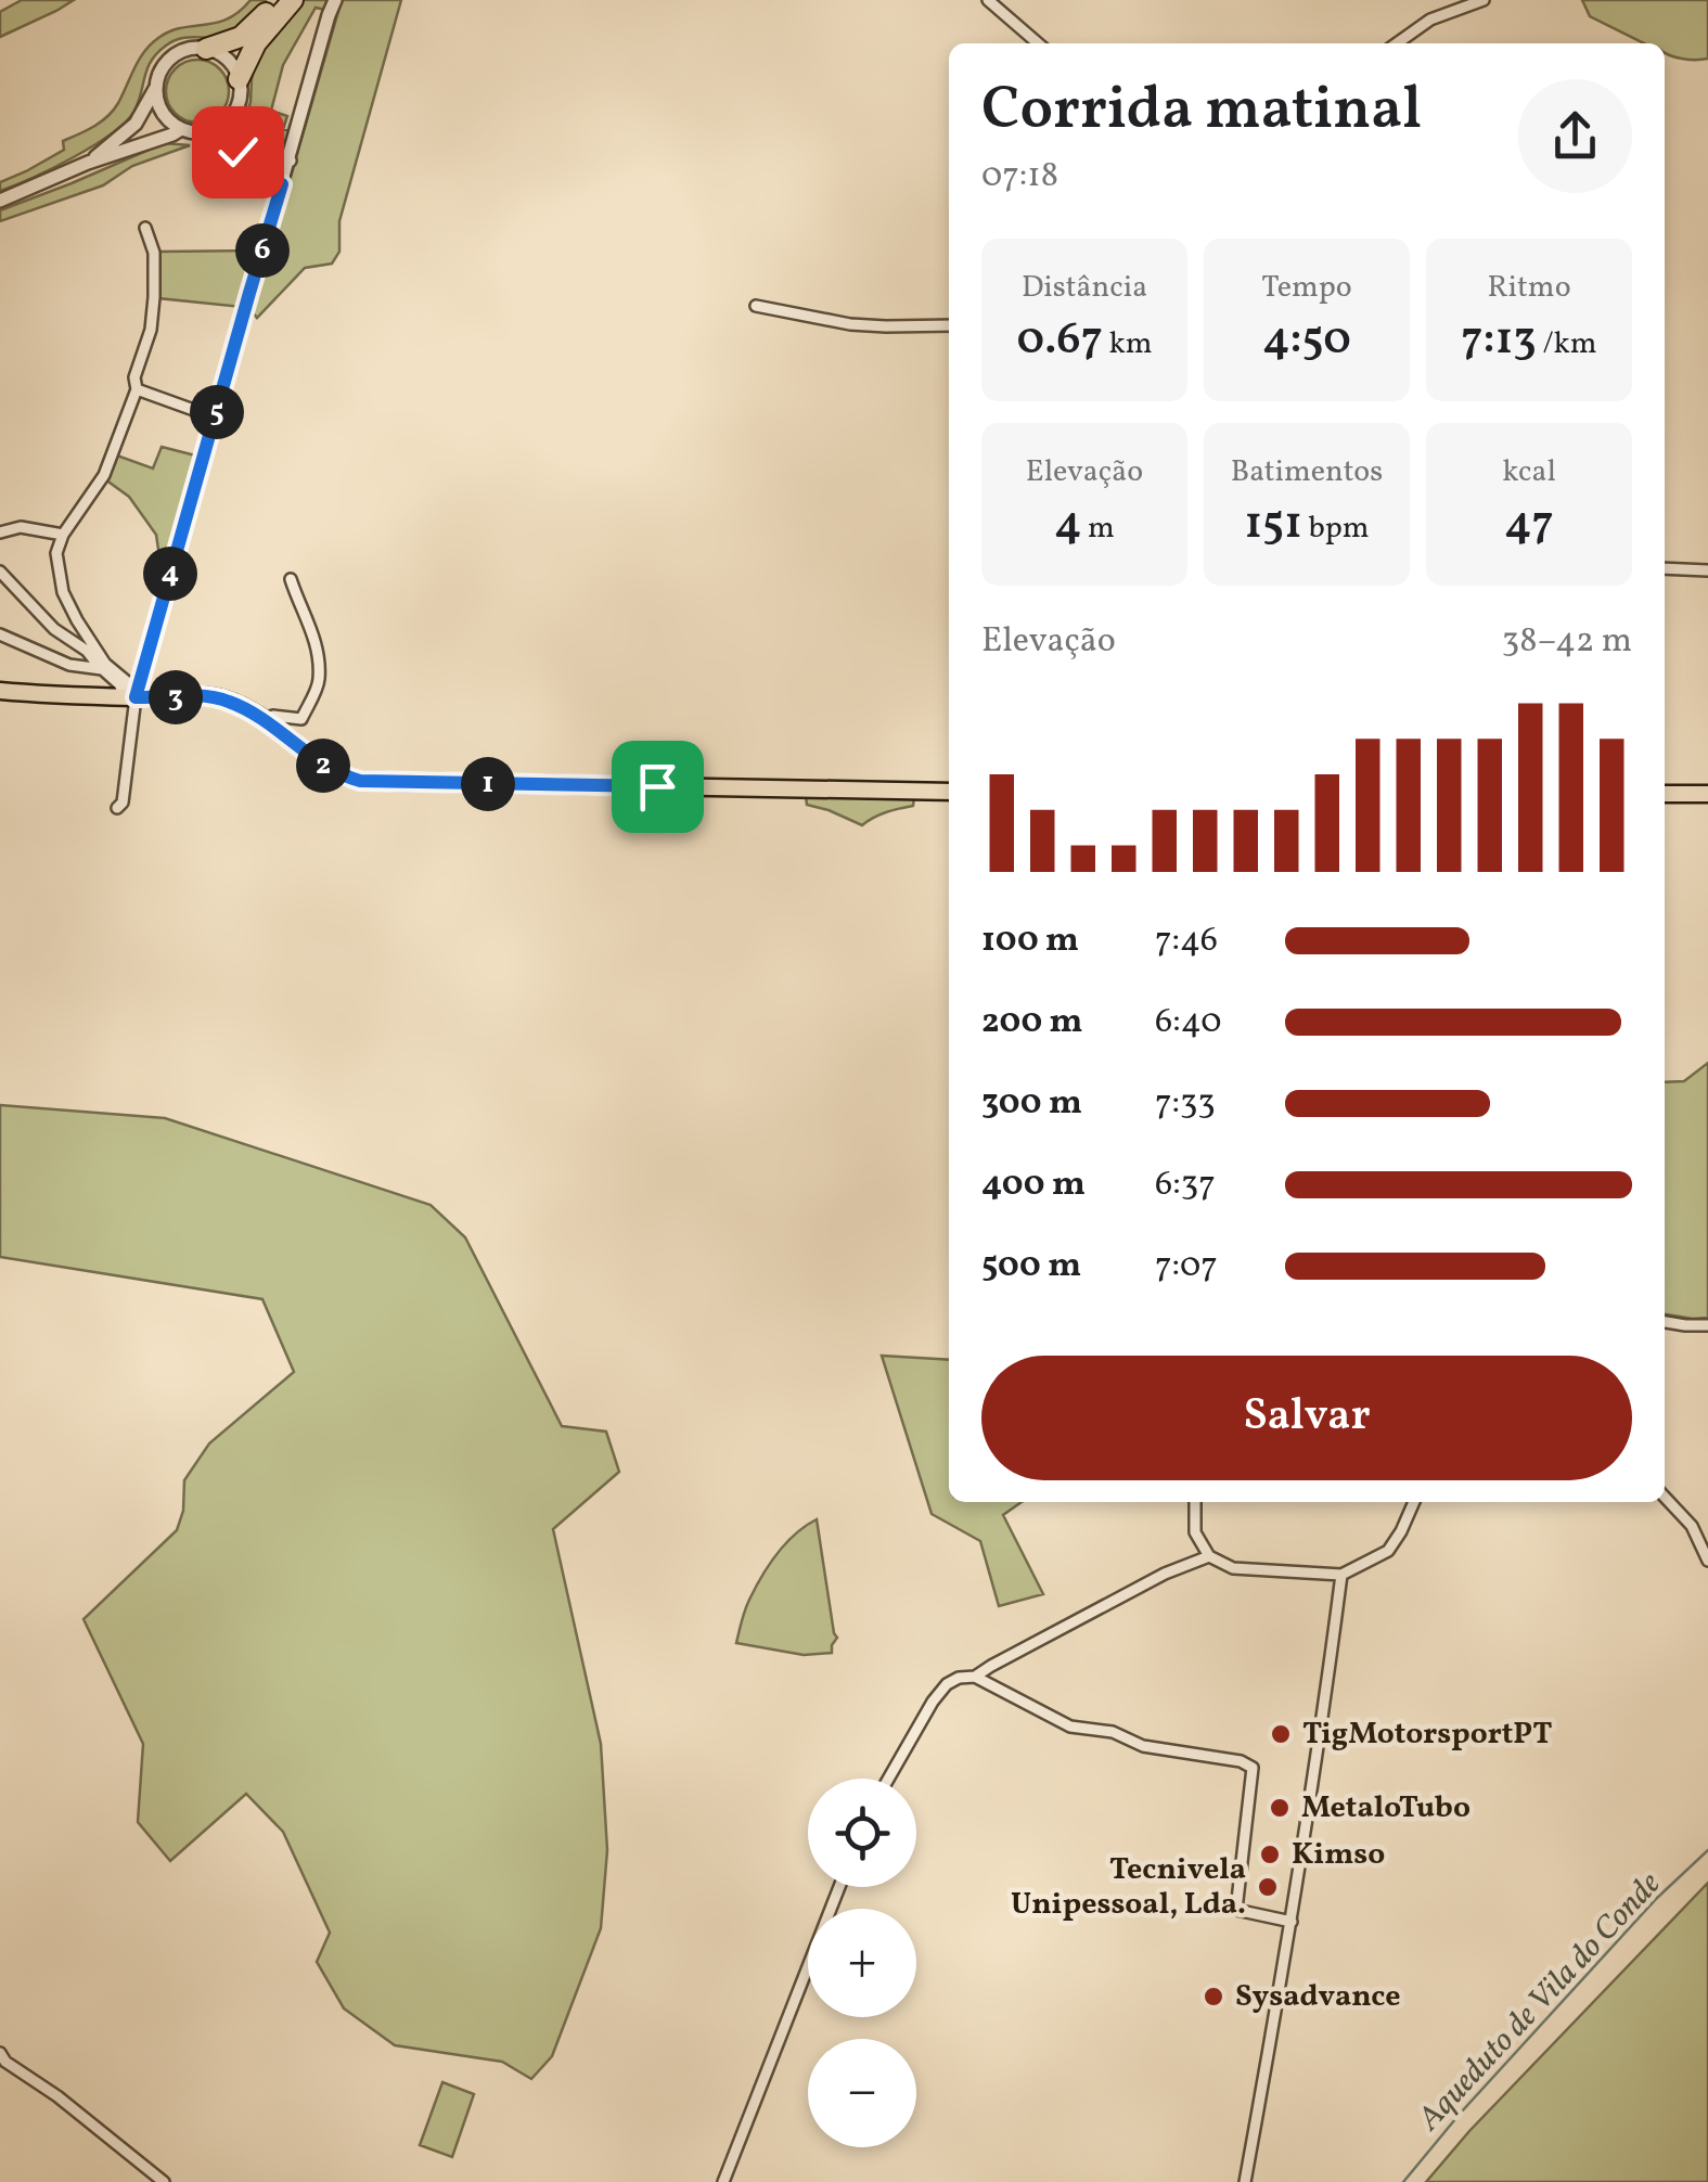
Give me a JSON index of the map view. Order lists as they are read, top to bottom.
{
  "water": ["Aqueduto de Vila do Conde"],
  "places": [
    "TigMotorsportPT",
    "MetaloTubo",
    "Kimso",
    "Tecnivela Unipessoal, Lda.",
    "Sysadvance"
  ],
  "page": {
    "heading": ["Corrida matinal", "07:18"],
    "pins": [
      "6",
      "5",
      "4",
      "3",
      "2",
      "1"
    ],
    "stats": [
      ["Distância", "0.67 km"],
      ["Tempo", "4:50"],
      ["Ritmo", "7:13 /km"],
      ["Elevação", "4 m"],
      ["Batimentos", "151 bpm"],
      ["kcal", "47"]
    ],
    "chart": ["Elevação", "38–42 m"],
    "list": [
      {
        "name": "100 m",
        "note": "7:46"
      },
      {
        "name": "200 m",
        "note": "6:40"
      },
      {
        "name": "300 m",
        "note": "7:33"
      },
      {
        "name": "400 m",
        "note": "6:37"
      },
      {
        "name": "500 m",
        "note": "7:07"
      }
    ],
    "buttons": "Salvar",
    "map_buttons": ["+", "−"]
  }
}
